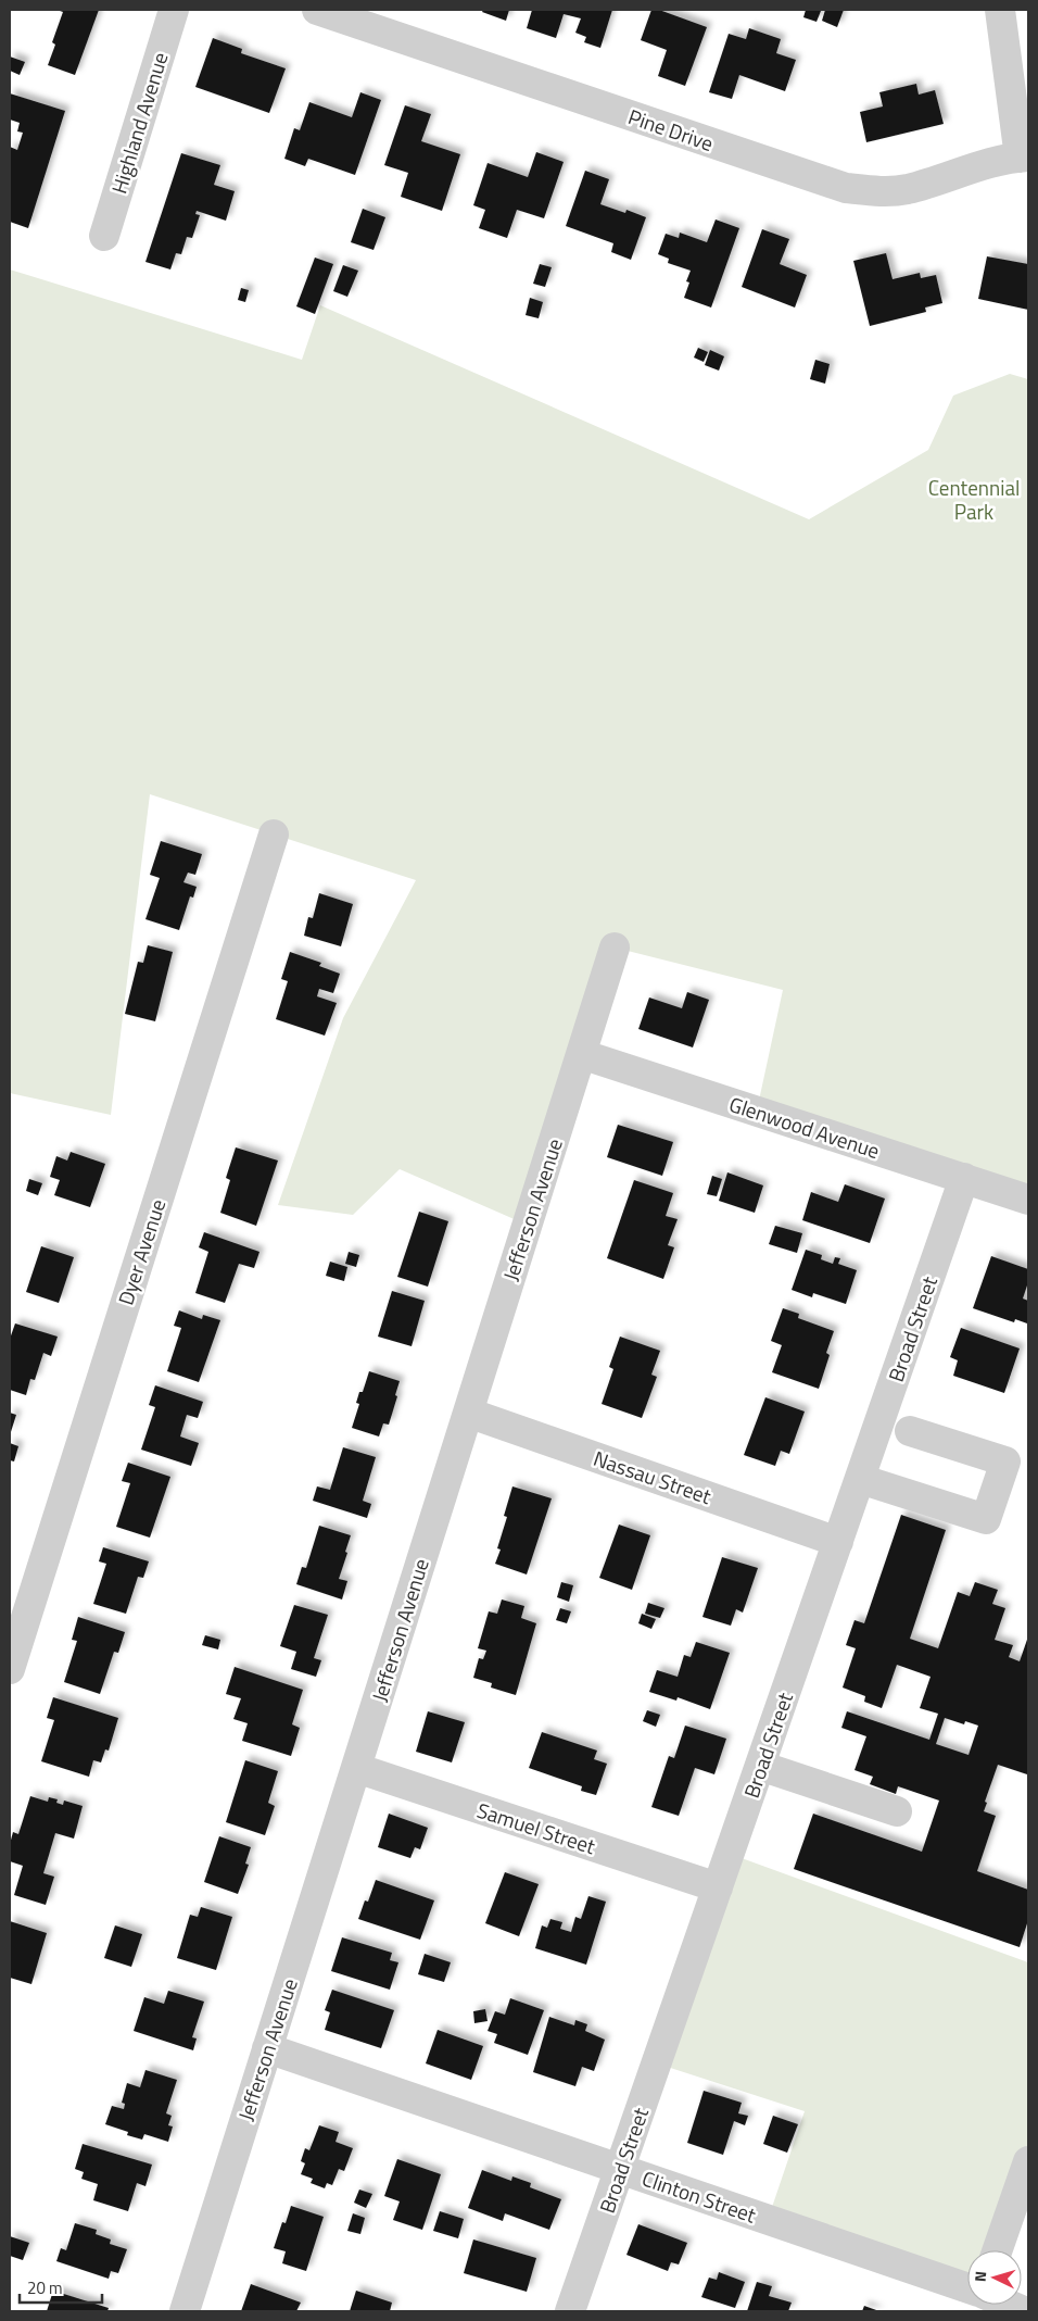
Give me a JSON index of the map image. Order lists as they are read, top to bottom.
{
  "streets": {
    "street": [
      "Highland Avenue",
      "Pine Drive",
      "Glenwood Avenue",
      "Jefferson Avenue",
      "Dyer Avenue",
      "Broad Street",
      "Nassau Street",
      "Samuel Street",
      "Clinton Street"
    ]
  },
  "crossings": [
    ["Glenwood Avenue", "Jefferson Avenue"],
    ["Glenwood Avenue", "Broad Street"],
    ["Jefferson Avenue", "Nassau Street"],
    ["Jefferson Avenue", "Samuel Street"],
    ["Jefferson Avenue", "Clinton Street"],
    ["Broad Street", "Nassau Street"],
    ["Broad Street", "Samuel Street"],
    ["Broad Street", "Clinton Street"]
  ],
  "parks": ["Centennial Park"],
  "scale_bar": "20 m",
  "north": "left"
}
